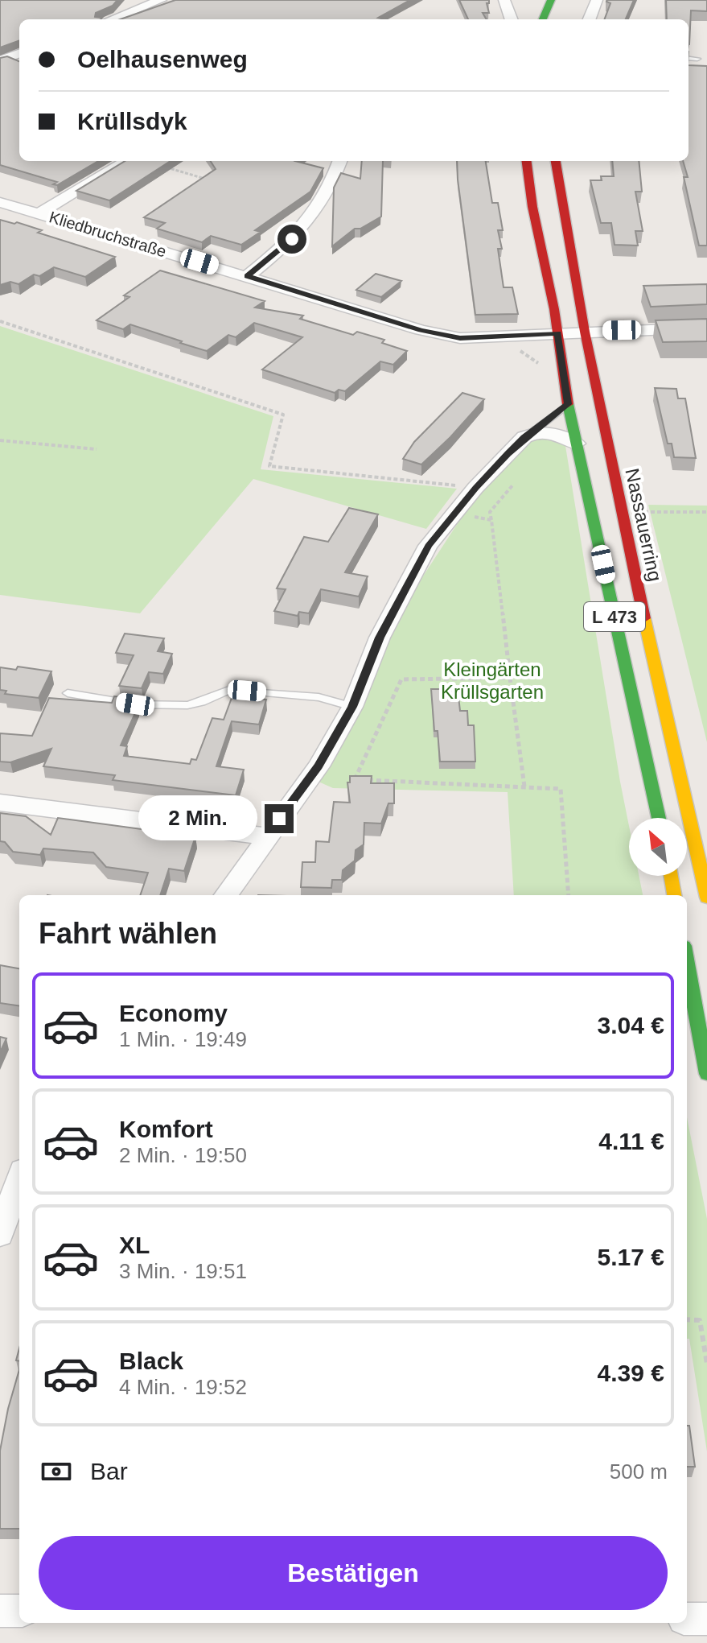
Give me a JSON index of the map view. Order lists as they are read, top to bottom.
{
  "streets": {
    "main road": ["Nassauerring", "L 473"],
    "street": ["Kliedbruchstraße"]
  },
  "crossings": [
    ["Kliedbruchstraße", "Nassauerring"],
    ["Kliedbruchstraße", "L 473"]
  ],
  "parks": ["Kleingärten Krüllsgarten"],
  "north": "top left",
  "page": {
    "banner": ["Oelhausenweg", "Krüllsdyk"],
    "bubble": "2 Min.",
    "heading": "Fahrt wählen",
    "list": [
      {
        "name": "Economy",
        "note": "1 Min. · 19:49",
        "value": "3.04 €"
      },
      {
        "name": "Komfort",
        "note": "2 Min. · 19:50",
        "value": "4.11 €"
      },
      {
        "name": "XL",
        "note": "3 Min. · 19:51",
        "value": "5.17 €"
      },
      {
        "name": "Black",
        "note": "4 Min. · 19:52",
        "value": "4.39 €"
      }
    ],
    "pay": ["Bar", "500 m"],
    "buttons": "Bestätigen"
  }
}
